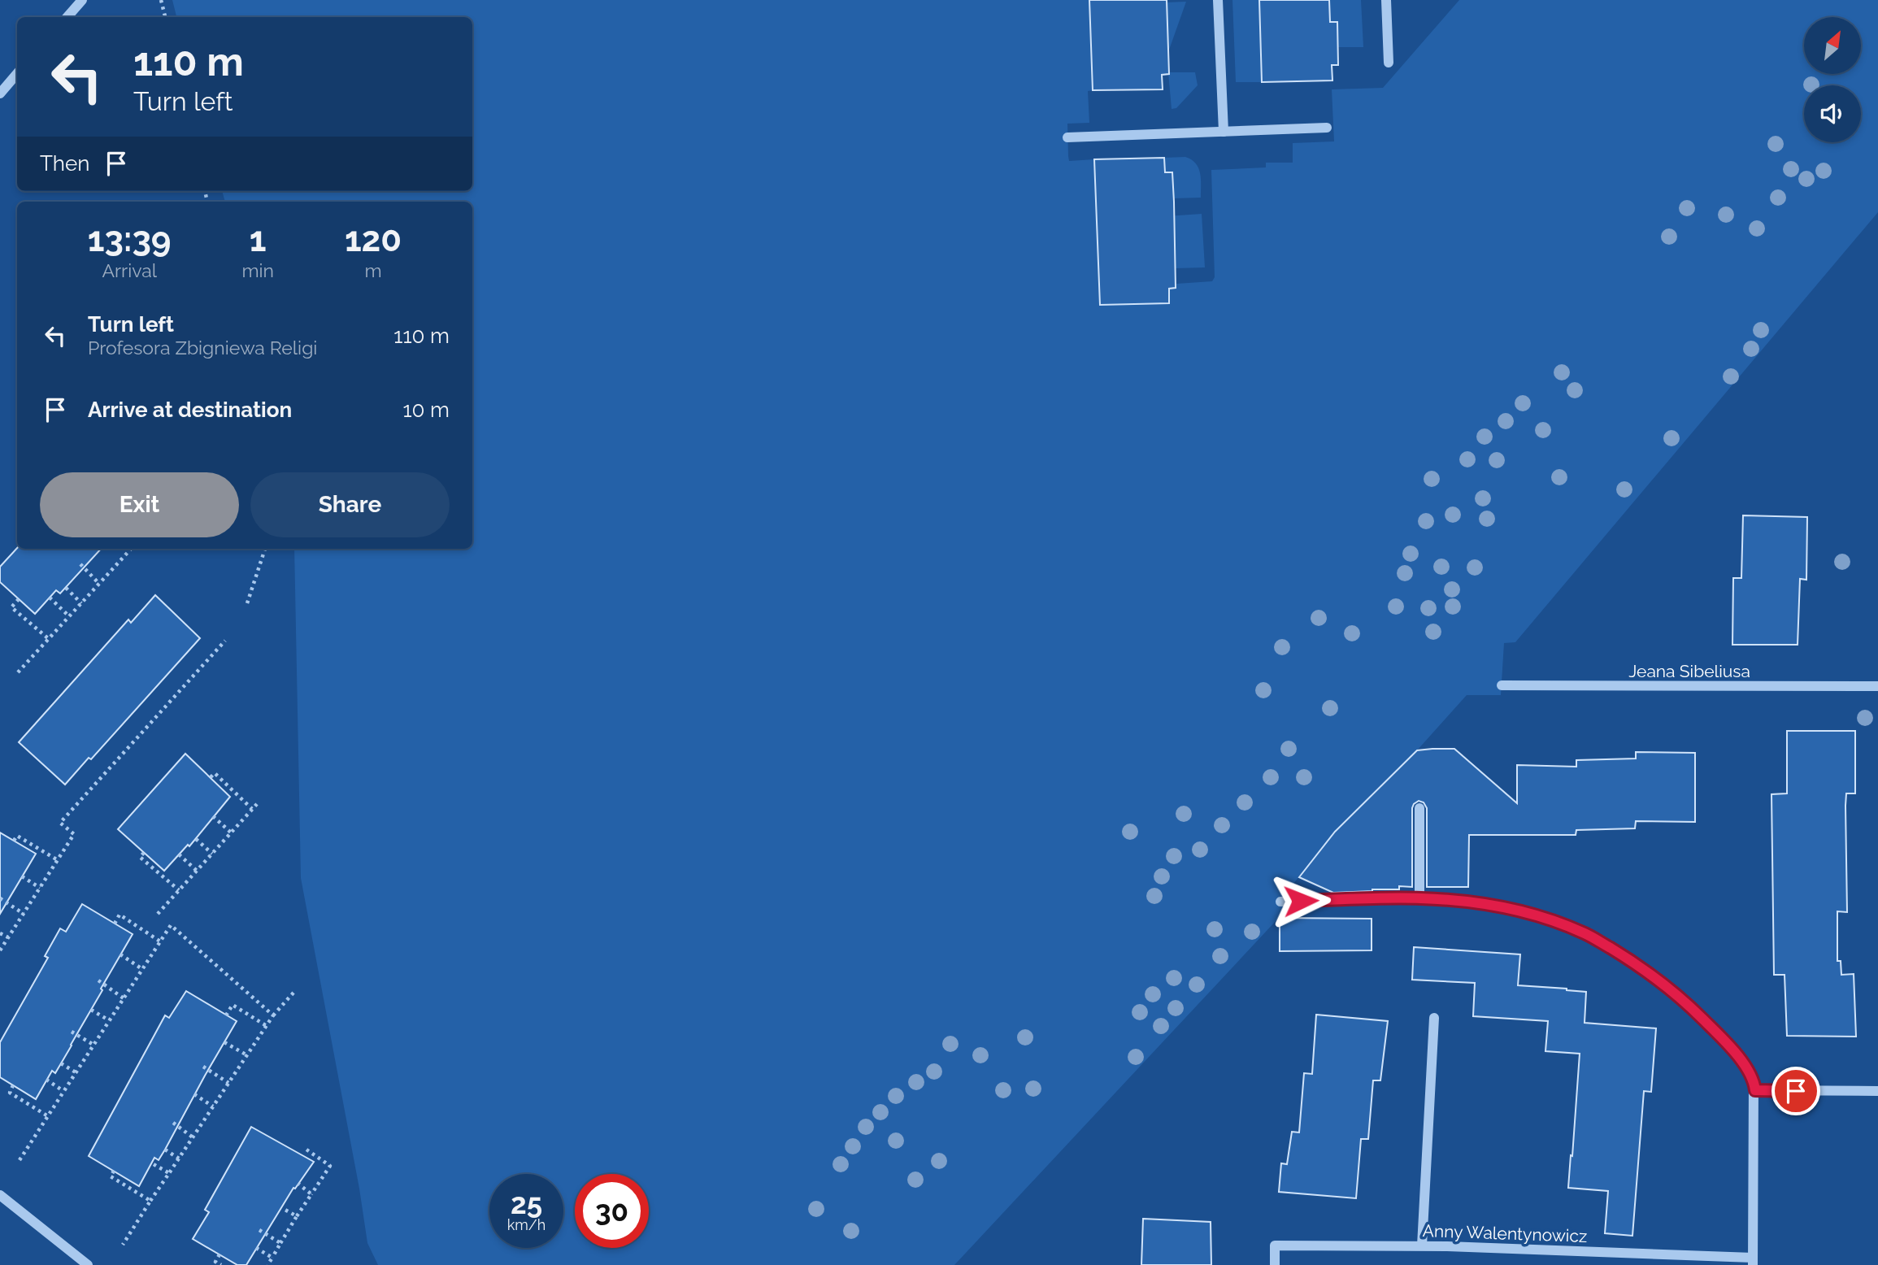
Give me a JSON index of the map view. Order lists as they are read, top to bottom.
{
  "streets": {
    "street": ["Jeana Sibeliusa", "Anny Walentynowicz"]
  },
  "north": "top right",
  "page": {
    "turn": ["110 m", "Turn left"],
    "then": "Then",
    "eta": [
      "13:39",
      "Arrival",
      "1",
      "min",
      "120",
      "m"
    ],
    "list": [
      {
        "name": "Turn left",
        "note": "Profesora Zbigniewa Religi",
        "value": "110 m"
      },
      {
        "name": "Arrive at destination",
        "value": "10 m"
      }
    ],
    "buttons": ["Exit", "Share"],
    "speed": "25 km/h",
    "limit": "30"
  }
}
